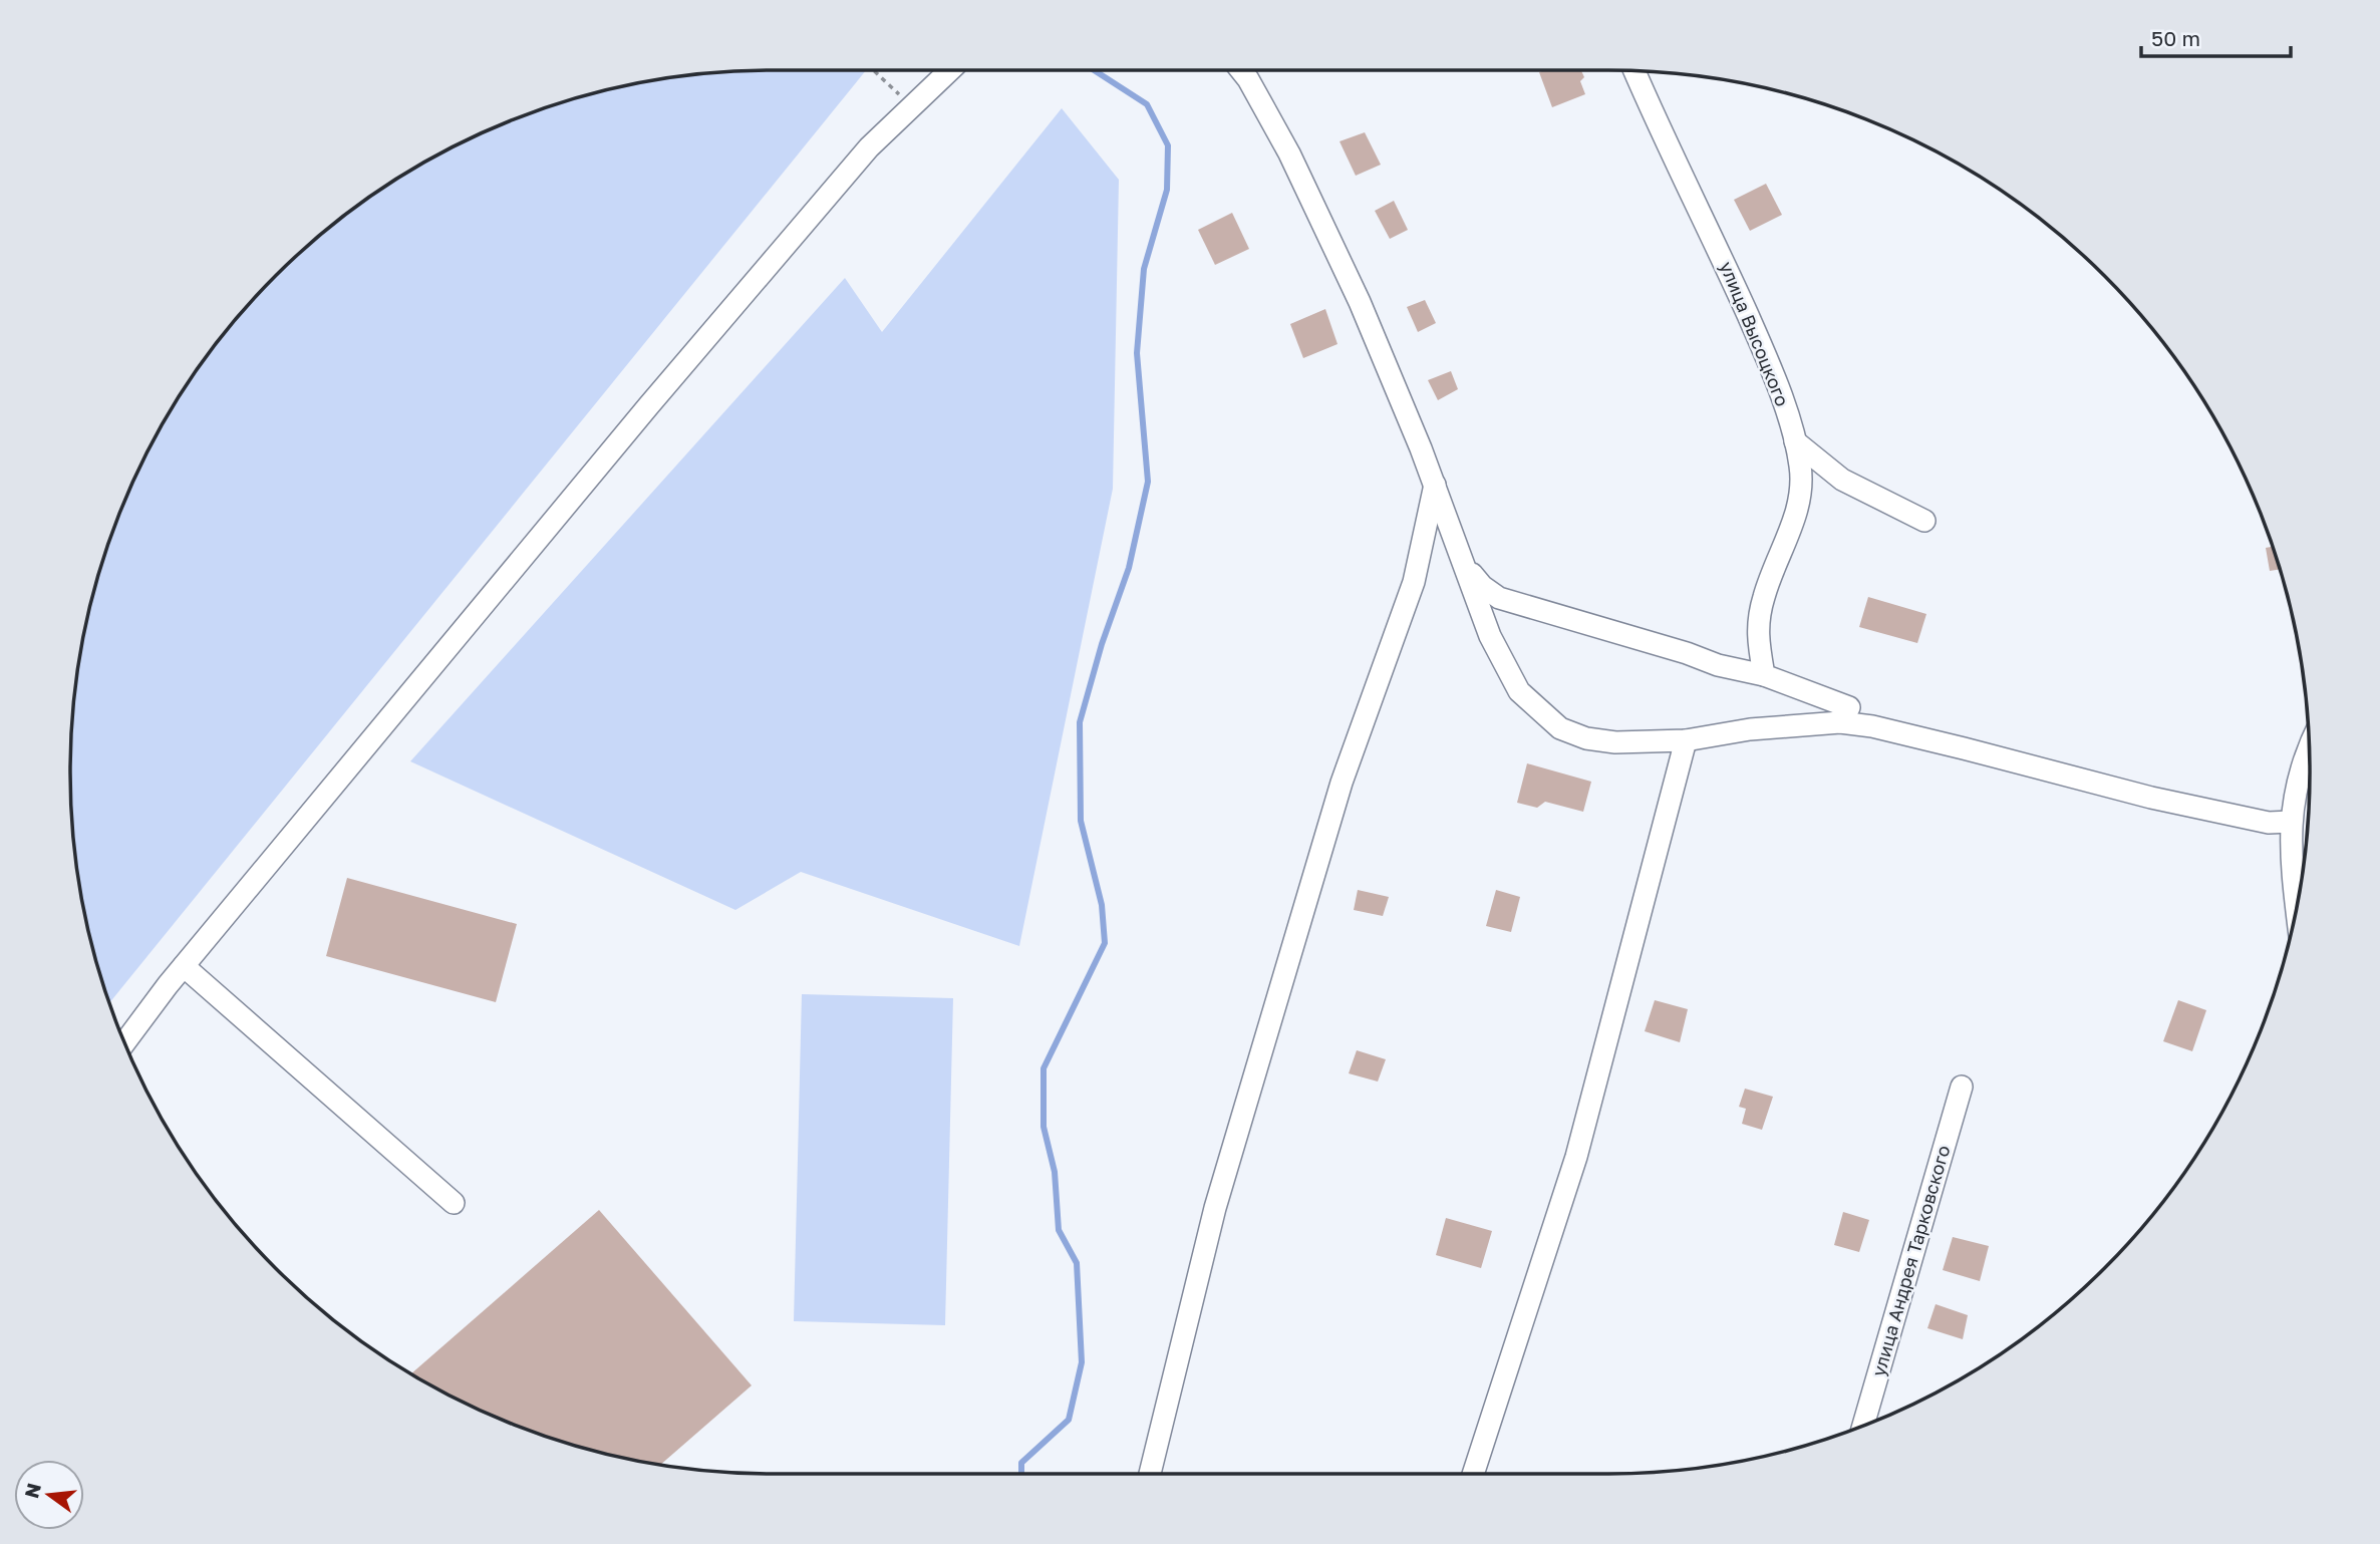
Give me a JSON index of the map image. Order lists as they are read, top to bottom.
{
  "streets": {
    "street": ["улица Высоцкого", "улица Андрея Тарковского"]
  },
  "scale_bar": "50 m",
  "north": "left"
}
